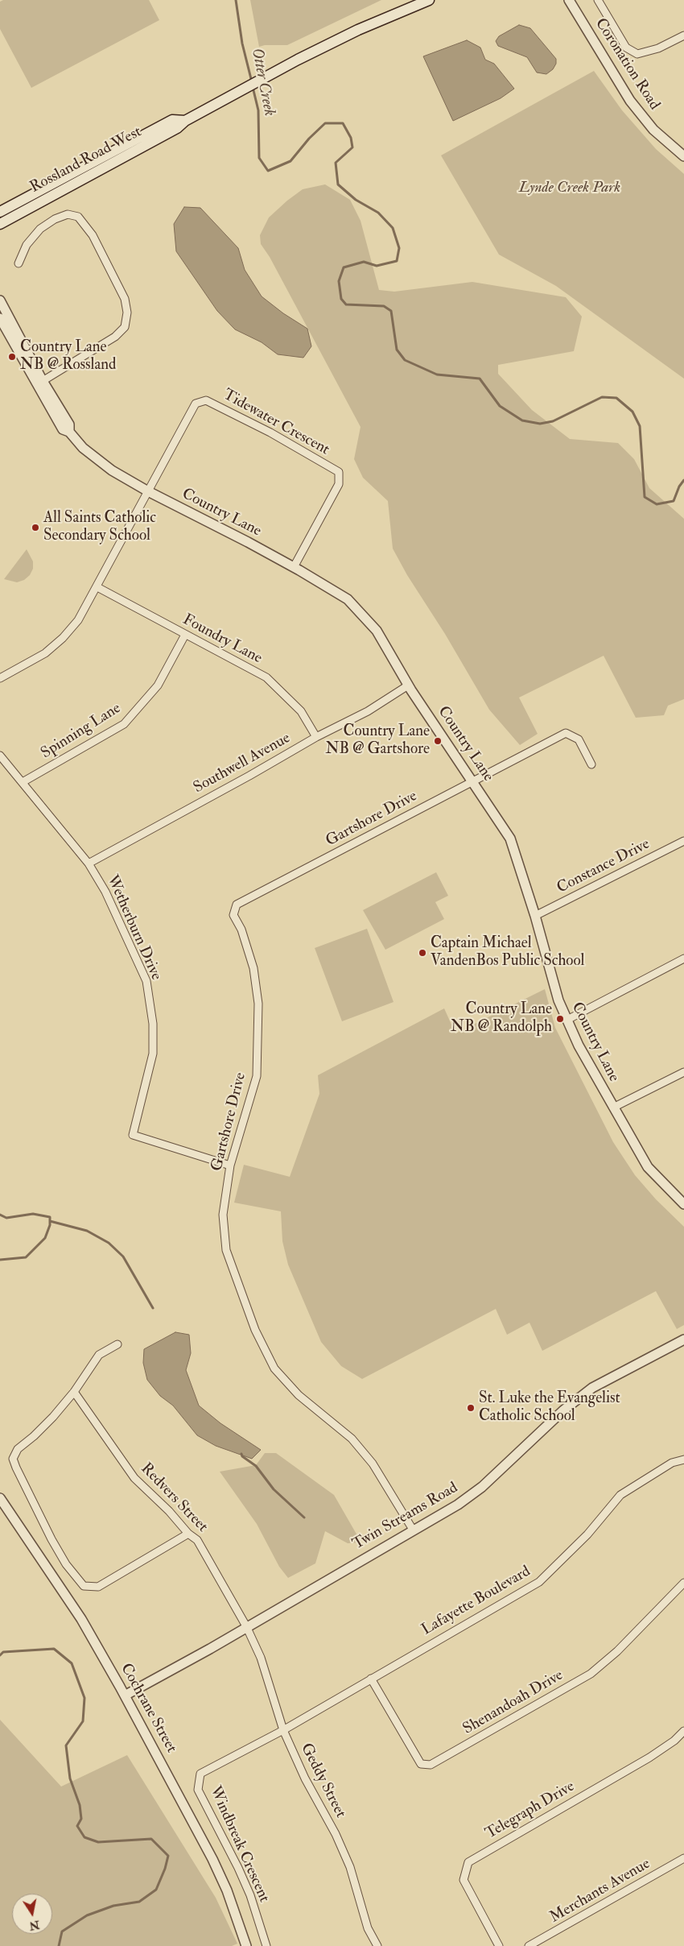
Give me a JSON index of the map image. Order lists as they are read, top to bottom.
{
  "streets": {
    "main road": ["Rossland Road West"],
    "street": [
      "Coronation Road",
      "Tidewater Crescent",
      "Country Lane",
      "Foundry Lane",
      "Spinning Lane",
      "Southwell Avenue",
      "Gartshore Drive",
      "Constance Drive",
      "Wetherburn Drive",
      "Redvers Street",
      "Twin Streams Road",
      "Lafayette Boulevard",
      "Shenandoah Drive",
      "Cochrane Street",
      "Geddy Street",
      "Telegraph Drive",
      "Windbreak Crescent",
      "Merchants Avenue"
    ]
  },
  "crossings": [
    ["Tidewater Crescent", "Country Lane"],
    ["Country Lane", "Southwell Avenue"],
    ["Country Lane", "Gartshore Drive"],
    ["Country Lane", "Constance Drive"],
    ["Foundry Lane", "Spinning Lane"],
    ["Foundry Lane", "Southwell Avenue"],
    ["Spinning Lane", "Wetherburn Drive"],
    ["Southwell Avenue", "Wetherburn Drive"],
    ["Gartshore Drive", "Wetherburn Drive"],
    ["Gartshore Drive", "Twin Streams Road"],
    ["Redvers Street", "Twin Streams Road"],
    ["Redvers Street", "Geddy Street"],
    ["Twin Streams Road", "Cochrane Street"],
    ["Twin Streams Road", "Geddy Street"],
    ["Lafayette Boulevard", "Shenandoah Drive"],
    ["Lafayette Boulevard", "Geddy Street"],
    ["Lafayette Boulevard", "Windbreak Crescent"],
    ["Geddy Street", "Windbreak Crescent"]
  ],
  "water": ["Otter Creek"],
  "parks": ["Lynde Creek Park"],
  "places": [
    "Country Lane NB @ Rossland",
    "All Saints Catholic Secondary School",
    "Country Lane NB @ Gartshore",
    "Captain Michael VandenBos Public School",
    "Country Lane NB @ Randolph",
    "St. Luke the Evangelist Catholic School"
  ],
  "north": "bottom"
}
